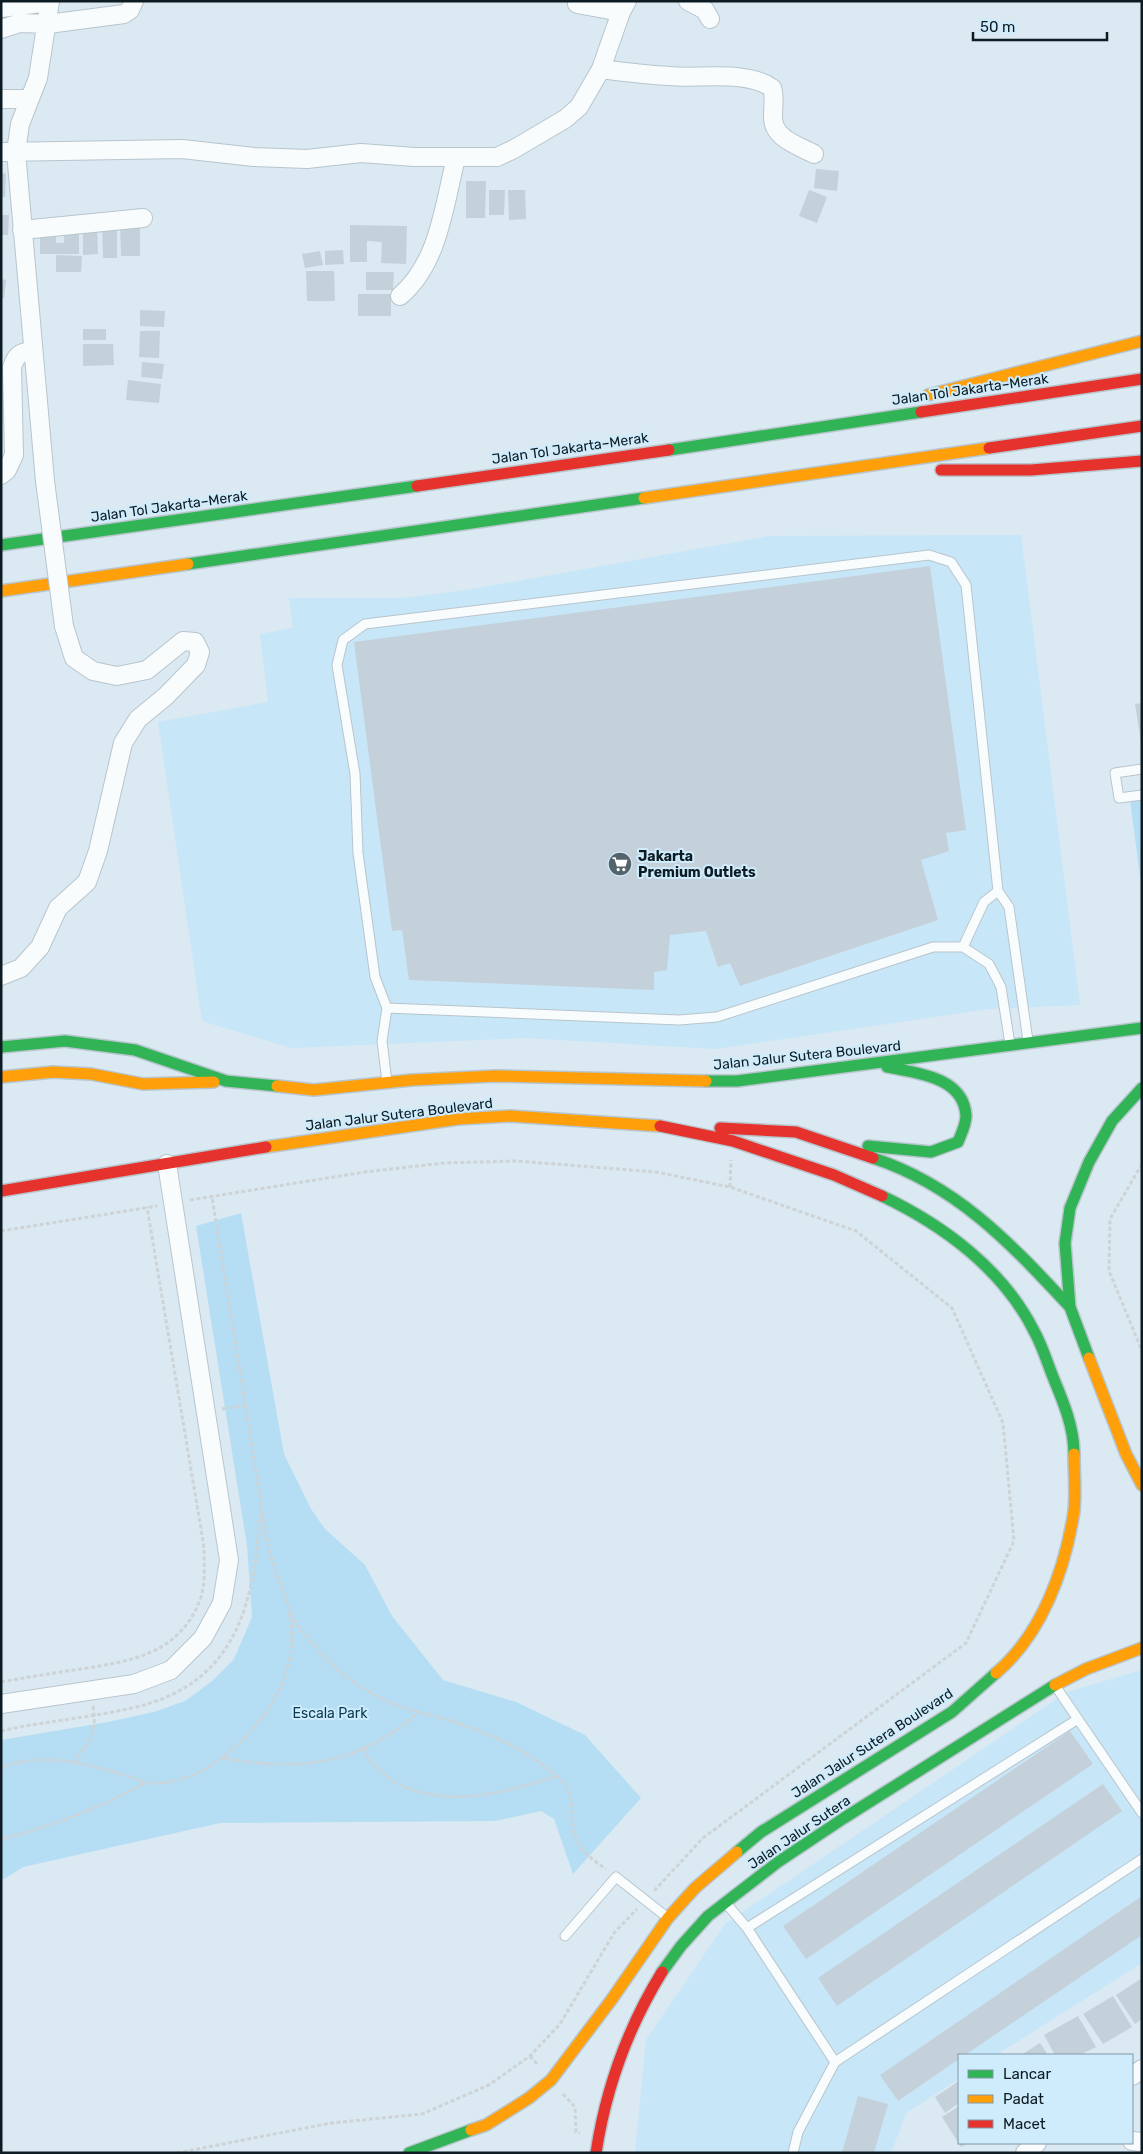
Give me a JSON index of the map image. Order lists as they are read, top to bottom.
{
  "streets": {
    "main road": ["Jalan Tol Jakarta–Merak", "Jalan Jalur Sutera Boulevard", "Jalan Jalur Sutera"]
  },
  "parks": ["Escala Park"],
  "places": {
    "supermarket": ["Jakarta Premium Outlets"]
  },
  "legend": ["Lancar", "Padat", "Macet"],
  "scale_bar": "50 m"
}
